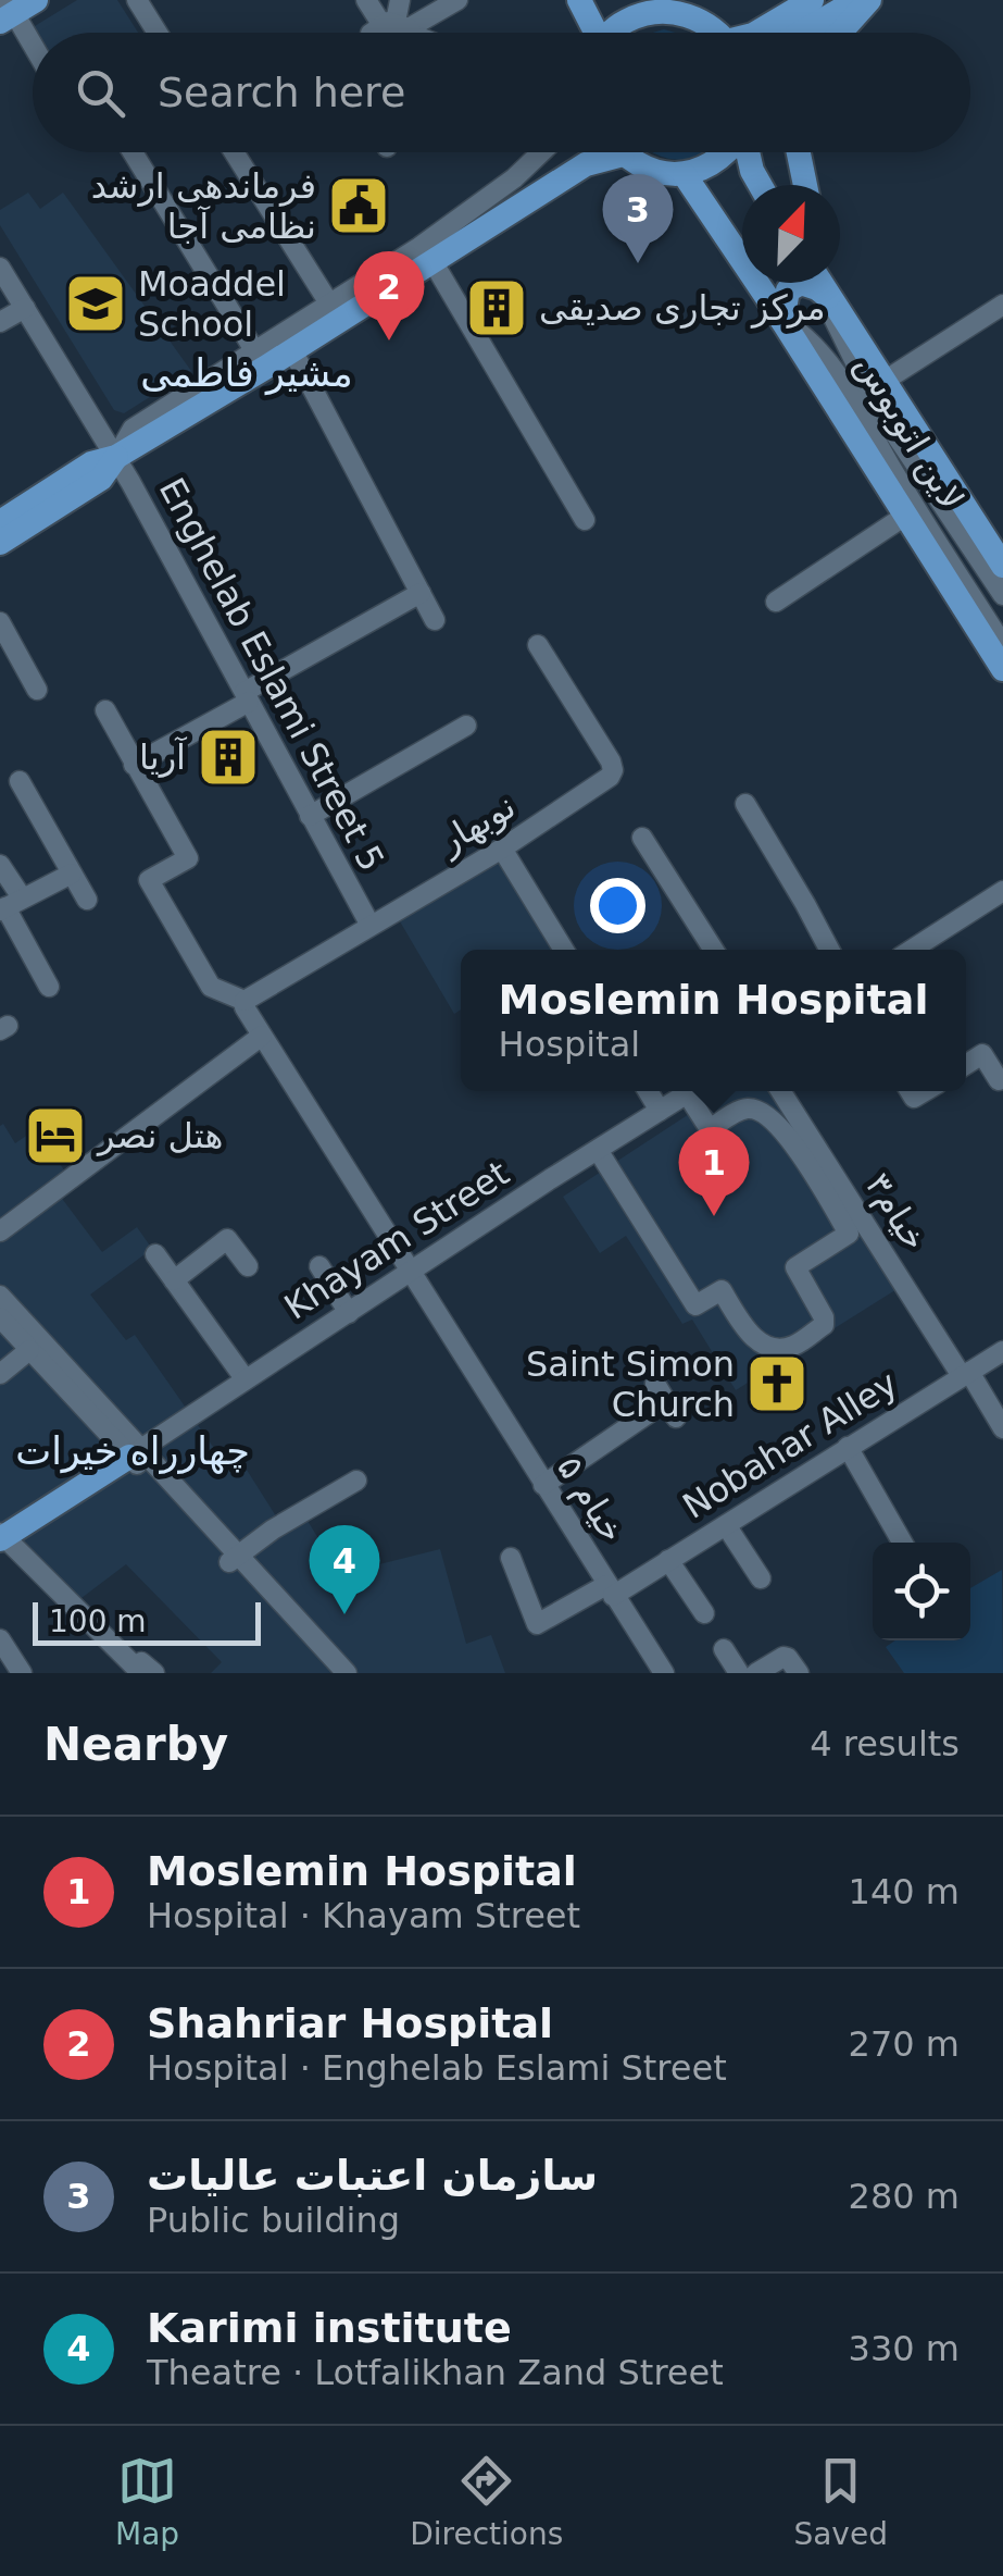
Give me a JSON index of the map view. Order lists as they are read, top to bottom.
{
  "streets": {
    "street": [
      "لاین اتوبوس",
      "Enghelab Eslami Street 5",
      "نوبهار",
      "خیام۳",
      "Khayam Street",
      "Nobahar Alley",
      "۵ خیام"
    ]
  },
  "crossings": [
    ["Enghelab Eslami Street 5", "نوبهار"],
    ["نوبهار", "۵ خیام"],
    ["خیام۳", "Nobahar Alley"],
    ["Khayam Street", "۵ خیام"],
    ["Nobahar Alley", "۵ خیام"]
  ],
  "districts": ["مشیر فاطمی", "چهارراه خیرات"],
  "places": {
    "public building": ["فرماندهی ارشد نظامی آجا"],
    "school or university": ["Moaddel School"],
    "building": ["مرکز تجاری صدیقی", "آریا"],
    "hotel": ["هتل نصر"],
    "church": ["Saint Simon Church"]
  },
  "scale_bar": "100 m",
  "north": "top right",
  "page": {
    "search": "Search here",
    "pins": [
      "3",
      "2",
      "1",
      "4"
    ],
    "popup": ["Moslemin Hospital", "Hospital"],
    "scale": "100 m",
    "heading": ["Nearby", "4 results"],
    "list": [
      {
        "mark": "1",
        "name": "Moslemin Hospital",
        "note": "Hospital · Khayam Street",
        "value": "140 m"
      },
      {
        "mark": "2",
        "name": "Shahriar Hospital",
        "note": "Hospital · Enghelab Eslami Street",
        "value": "270 m"
      },
      {
        "mark": "3",
        "name": "سازمان اعتبات عالیات",
        "note": "Public building",
        "value": "280 m"
      },
      {
        "mark": "4",
        "name": "Karimi institute",
        "note": "Theatre · Lotfalikhan Zand Street",
        "value": "330 m"
      }
    ],
    "nav": ["Map", "Directions", "Saved"]
  }
}
